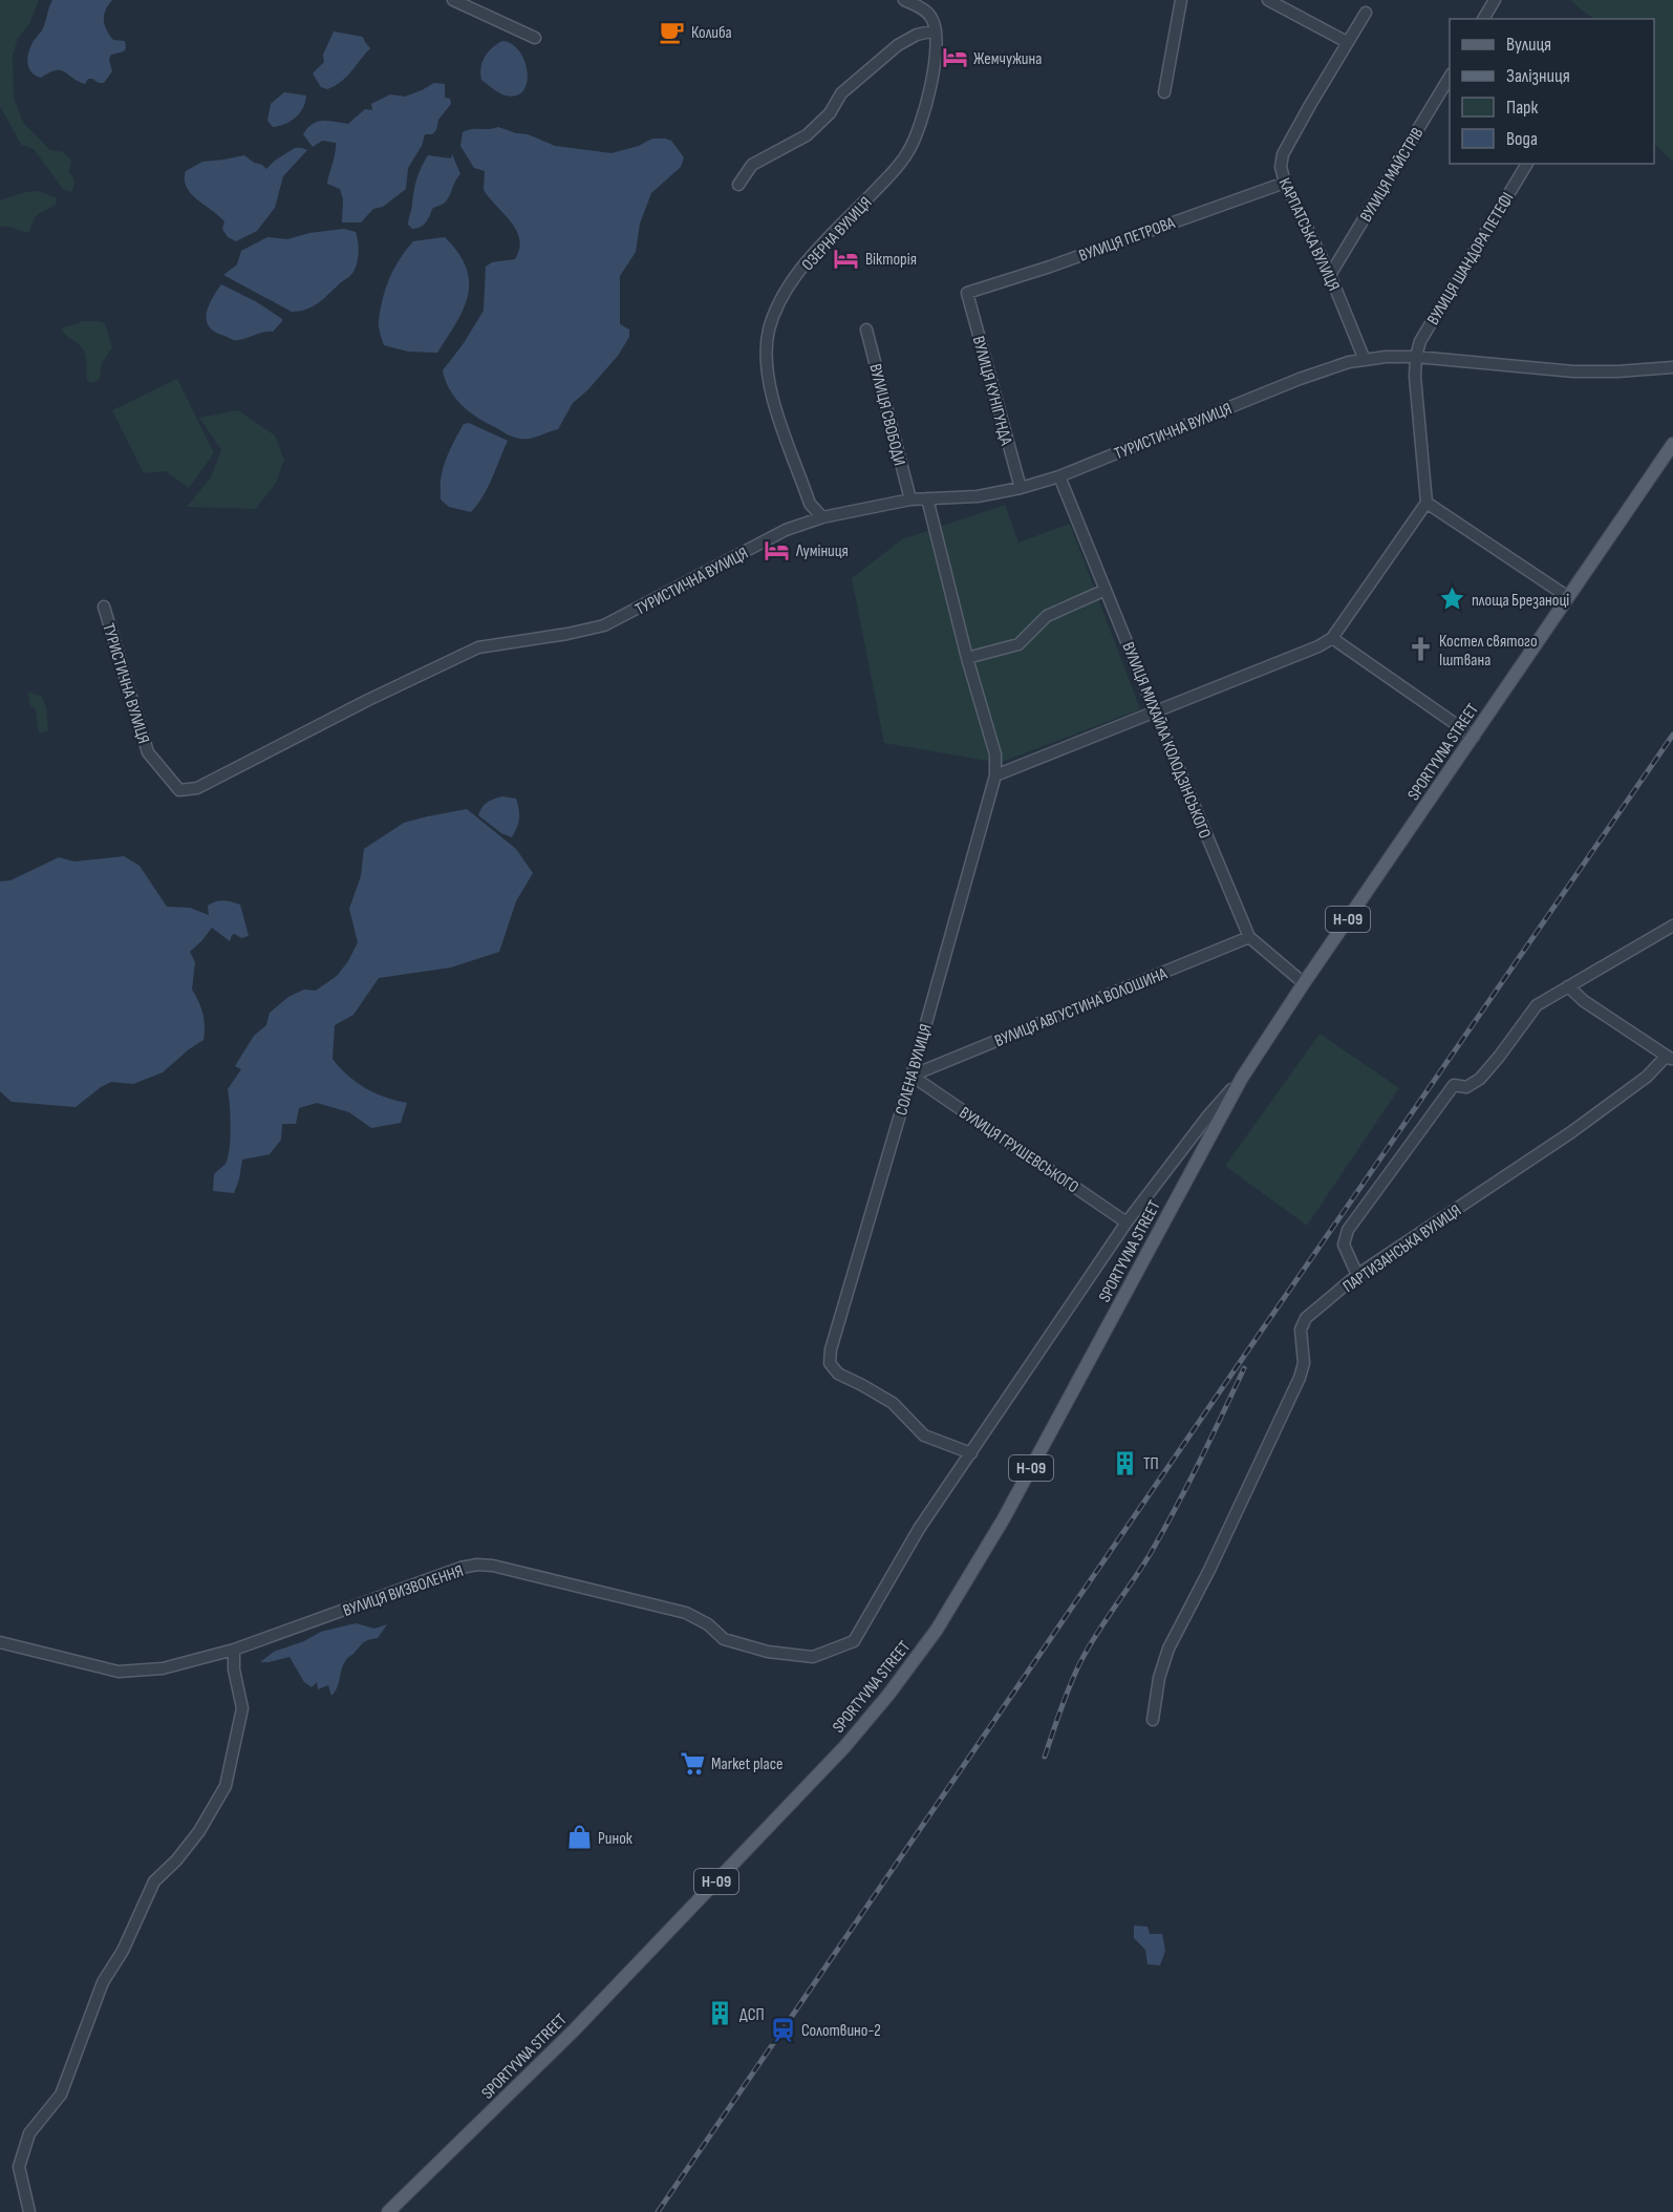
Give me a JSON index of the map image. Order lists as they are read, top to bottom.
{
  "streets": {
    "main road": ["SPORTYVNA STREET", "Н-09"],
    "street": [
      "ВУЛИЦЯ МАЙСТРІВ",
      "ОЗЕРНА ВУЛИЦЯ",
      "КАРПАТСЬКА ВУЛИЦЯ",
      "ВУЛИЦЯ ПЕТРОВА",
      "ВУЛИЦЯ ШАНДОРА ПЕТЕФІ",
      "ВУЛИЦЯ КУНІГУНДА",
      "ВУЛИЦЯ СВОБОДИ",
      "ТУРИСТИЧНА ВУЛИЦЯ",
      "ВУЛИЦЯ МИХАЙЛА КОЛОДЗІНСЬКОГО",
      "ВУЛИЦЯ АВГУСТИНА ВОЛОШИНА",
      "СОЛЕНА ВУЛИЦЯ",
      "ВУЛИЦЯ ГРУШЕВСЬКОГО",
      "ПАРТИЗАНСЬКА ВУЛИЦЯ",
      "ВУЛИЦЯ ВИЗВОЛЕННЯ"
    ]
  },
  "crossings": [
    ["ВУЛИЦЯ МАЙСТРІВ", "КАРПАТСЬКА ВУЛИЦЯ"],
    ["ОЗЕРНА ВУЛИЦЯ", "ТУРИСТИЧНА ВУЛИЦЯ"],
    ["КАРПАТСЬКА ВУЛИЦЯ", "ВУЛИЦЯ ПЕТРОВА"],
    ["КАРПАТСЬКА ВУЛИЦЯ", "ТУРИСТИЧНА ВУЛИЦЯ"],
    ["ВУЛИЦЯ ПЕТРОВА", "ВУЛИЦЯ КУНІГУНДА"],
    ["ВУЛИЦЯ ШАНДОРА ПЕТЕФІ", "ТУРИСТИЧНА ВУЛИЦЯ"],
    ["ВУЛИЦЯ КУНІГУНДА", "ТУРИСТИЧНА ВУЛИЦЯ"],
    ["ВУЛИЦЯ СВОБОДИ", "ТУРИСТИЧНА ВУЛИЦЯ"],
    ["ТУРИСТИЧНА ВУЛИЦЯ", "ВУЛИЦЯ МИХАЙЛА КОЛОДЗІНСЬКОГО"],
    ["ВУЛИЦЯ МИХАЙЛА КОЛОДЗІНСЬКОГО", "SPORTYVNA STREET"],
    ["ВУЛИЦЯ МИХАЙЛА КОЛОДЗІНСЬКОГО", "ВУЛИЦЯ АВГУСТИНА ВОЛОШИНА"],
    ["SPORTYVNA STREET", "СОЛЕНА ВУЛИЦЯ"],
    ["SPORTYVNA STREET", "ВУЛИЦЯ ГРУШЕВСЬКОГО"],
    ["SPORTYVNA STREET", "ВУЛИЦЯ ВИЗВОЛЕННЯ"],
    ["ВУЛИЦЯ АВГУСТИНА ВОЛОШИНА", "СОЛЕНА ВУЛИЦЯ"],
    ["ВУЛИЦЯ АВГУСТИНА ВОЛОШИНА", "ВУЛИЦЯ ГРУШЕВСЬКОГО"],
    ["СОЛЕНА ВУЛИЦЯ", "ВУЛИЦЯ ГРУШЕВСЬКОГО"]
  ],
  "places": {
    "cafe": ["Колиба"],
    "hotel": ["Жемчужина", "Вікторія", "Луміниця"],
    "place": ["площа Брезаноці"],
    "church": ["Костел святого Іштвана"],
    "building": ["ТП", "ДСП"],
    "supermarket": ["Market place"],
    "shop": ["Ринок"],
    "station": ["Солотвино-2"]
  },
  "legend": [
    "Вулиця",
    "Залізниця",
    "Парк",
    "Вода"
  ]
}
